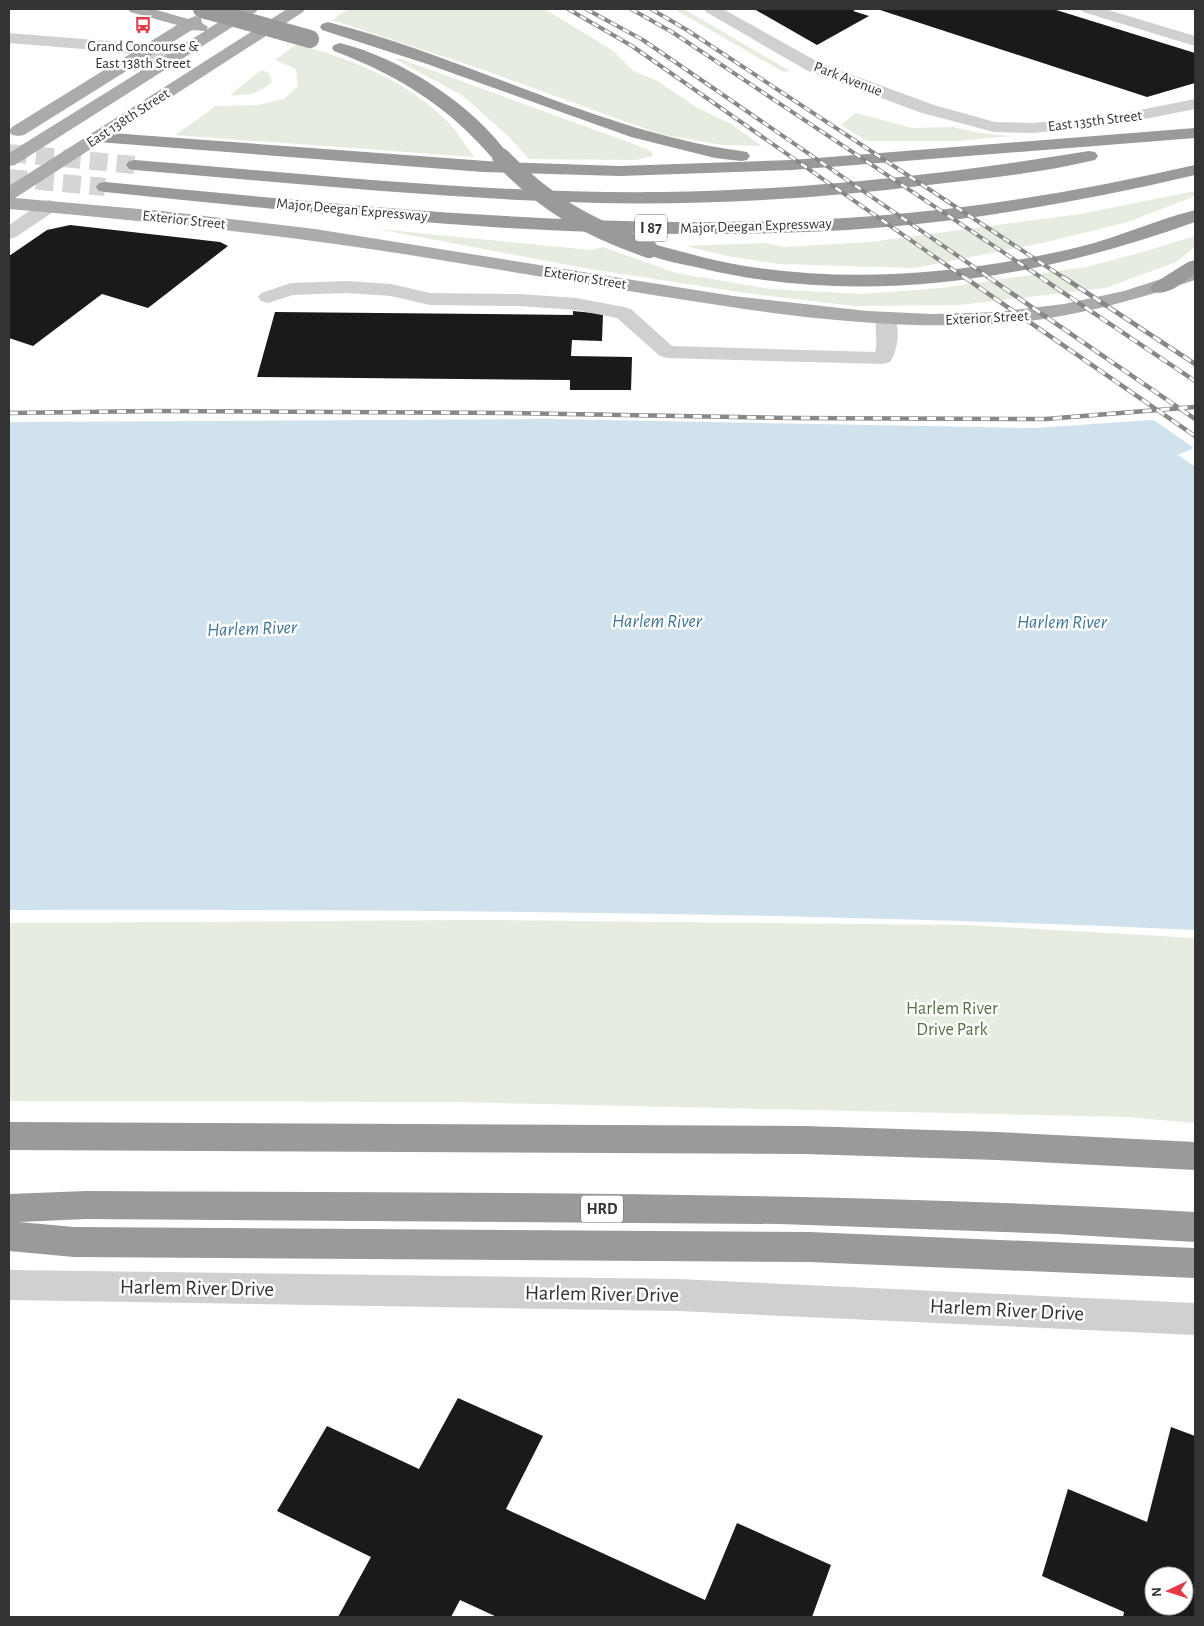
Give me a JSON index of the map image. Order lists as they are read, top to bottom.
{
  "streets": {
    "highway": ["Major Deegan Expressway", "I 87", "HRD"],
    "main road": ["East 138th Street", "Exterior Street"],
    "street": ["Park Avenue", "East 135th Street", "Harlem River Drive"]
  },
  "crossings": [
    ["Park Avenue", "East 135th Street"]
  ],
  "water": ["Harlem River"],
  "parks": ["Harlem River Drive Park"],
  "places": {
    "bus stop": ["Grand Concourse & East 138th Street"]
  },
  "north": "left"
}
